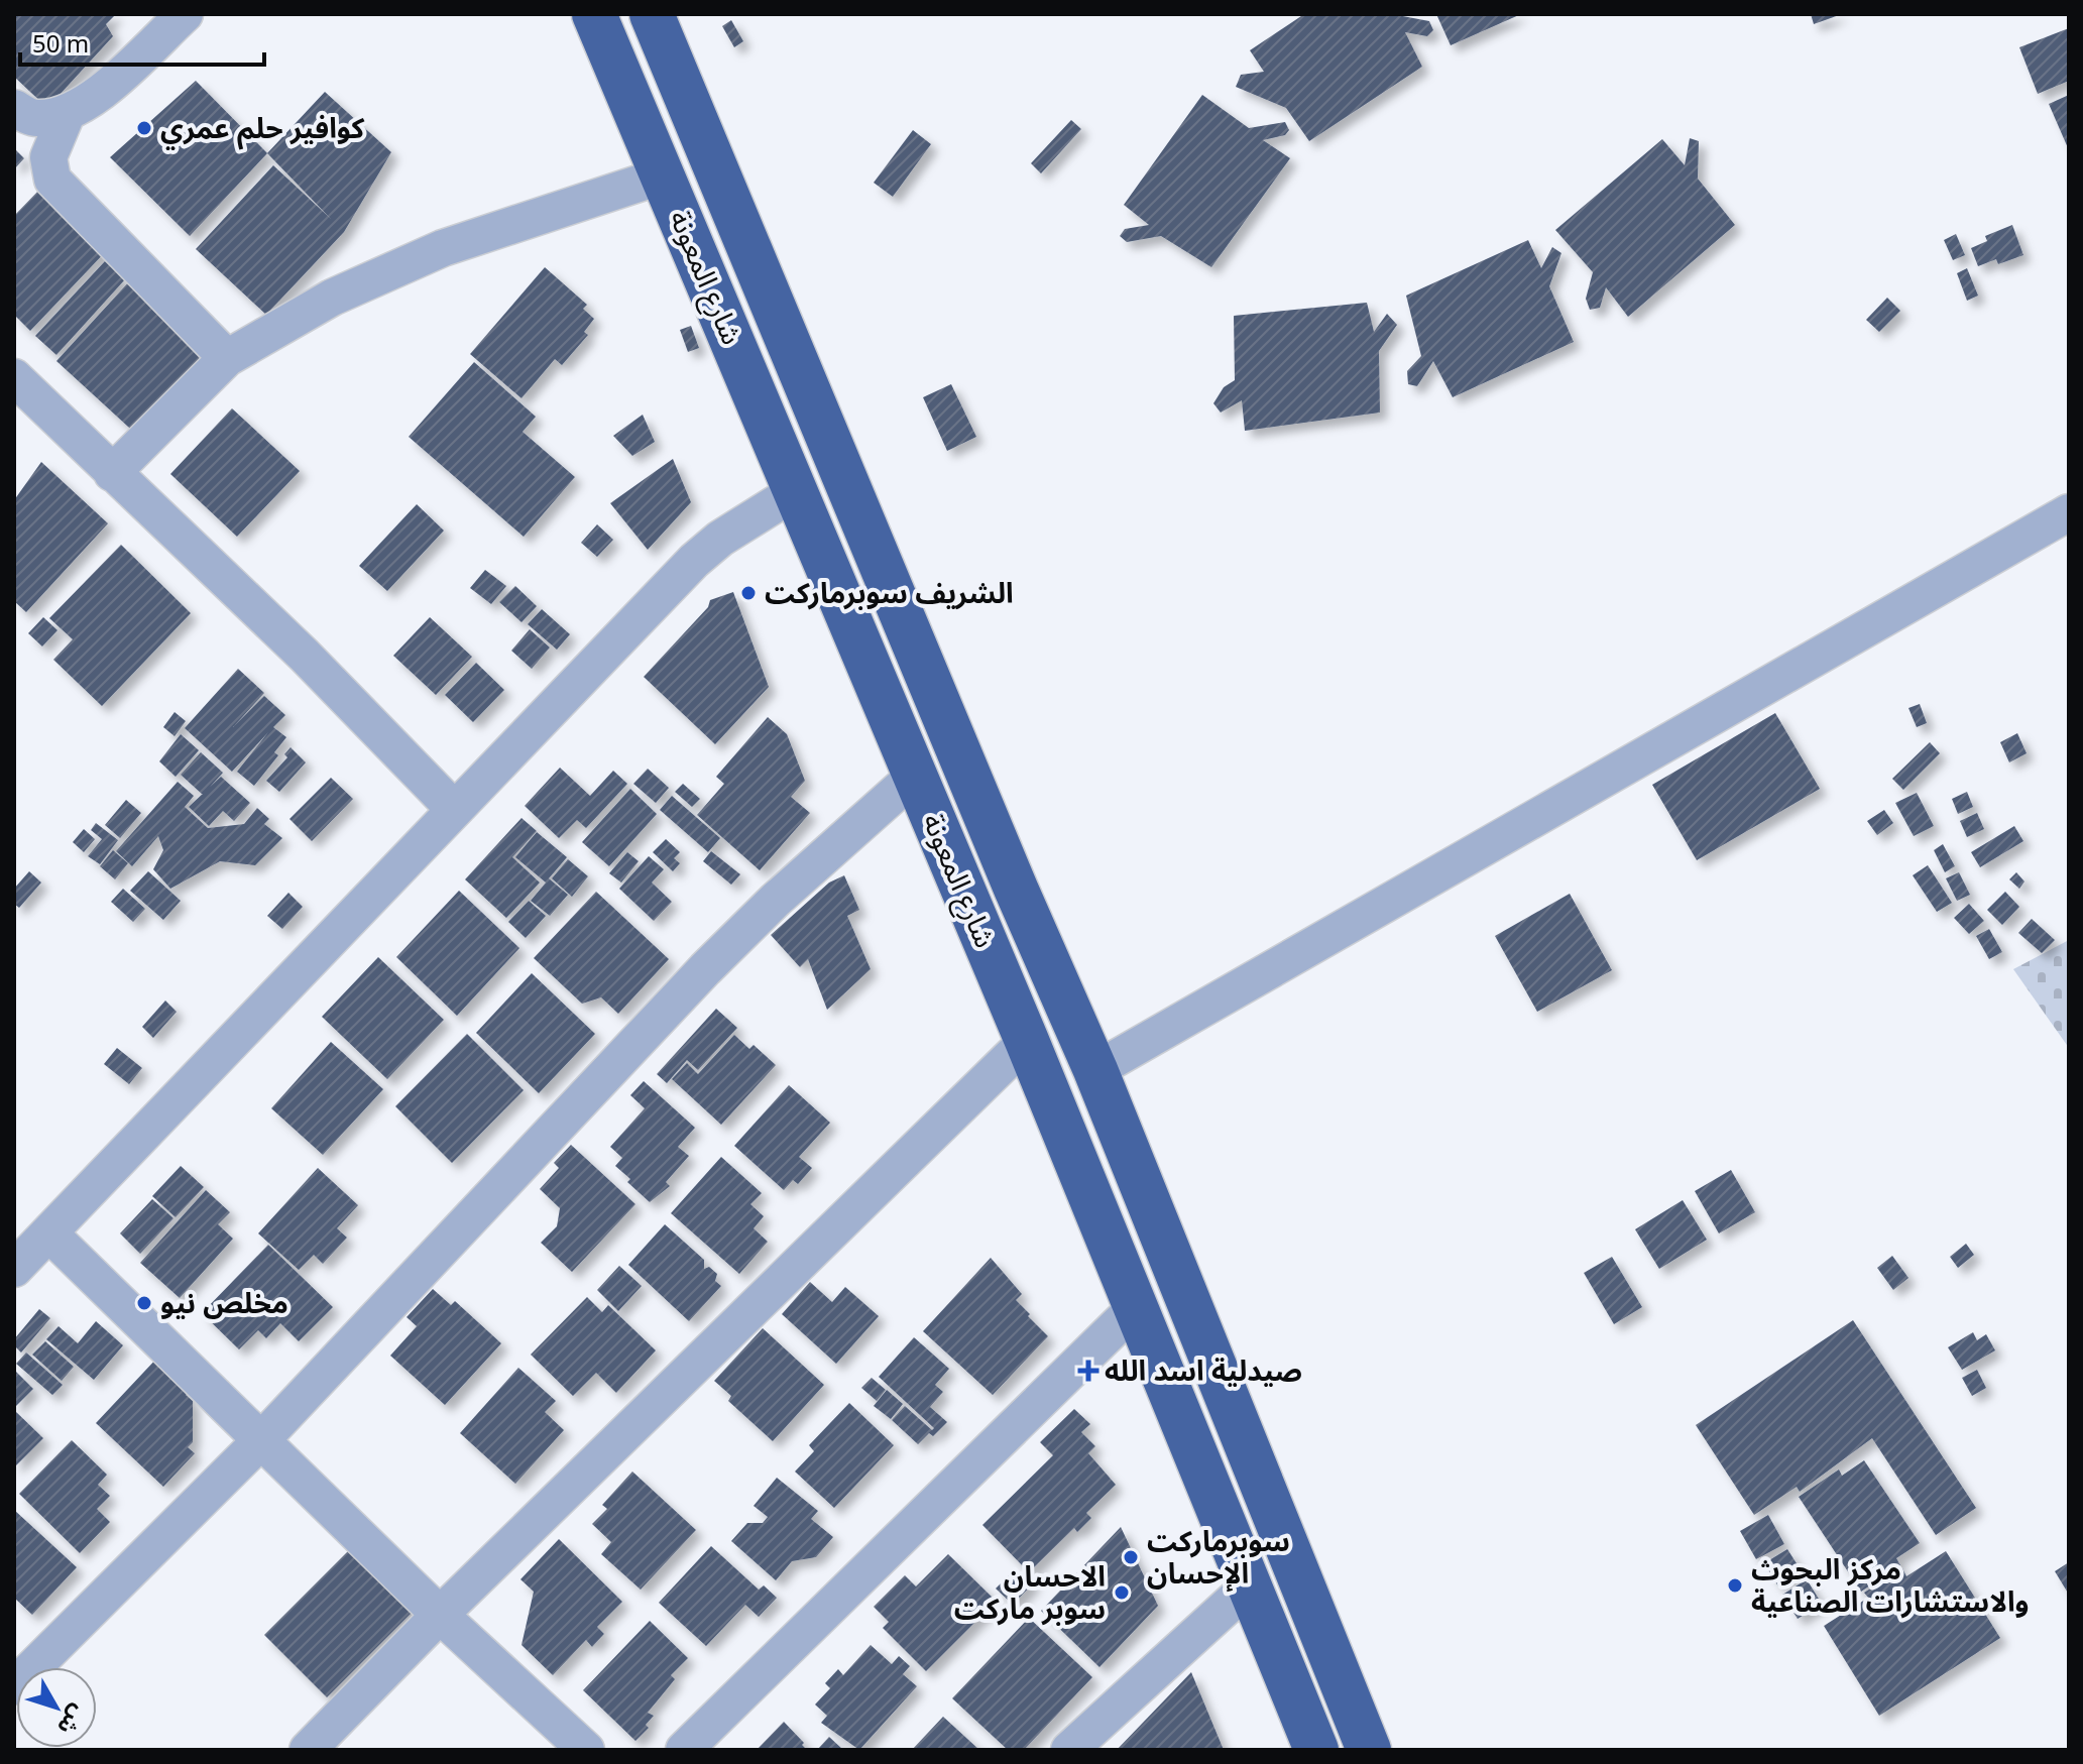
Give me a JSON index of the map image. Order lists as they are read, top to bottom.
{
  "streets": {
    "highway": ["شارع المعونة"]
  },
  "places": {
    "other": [
      "كوافير حلم عمري",
      "الشريف سوبرماركت",
      "مخلص نيو",
      "سوبرماركت الإحسان",
      "مركز البحوث والاستشارات الصناعية",
      "الاحسان سوبر ماركت"
    ],
    "health": ["صيدلية اسد الله"]
  },
  "scale_bar": "50 m",
  "north": "bottom right"
}
